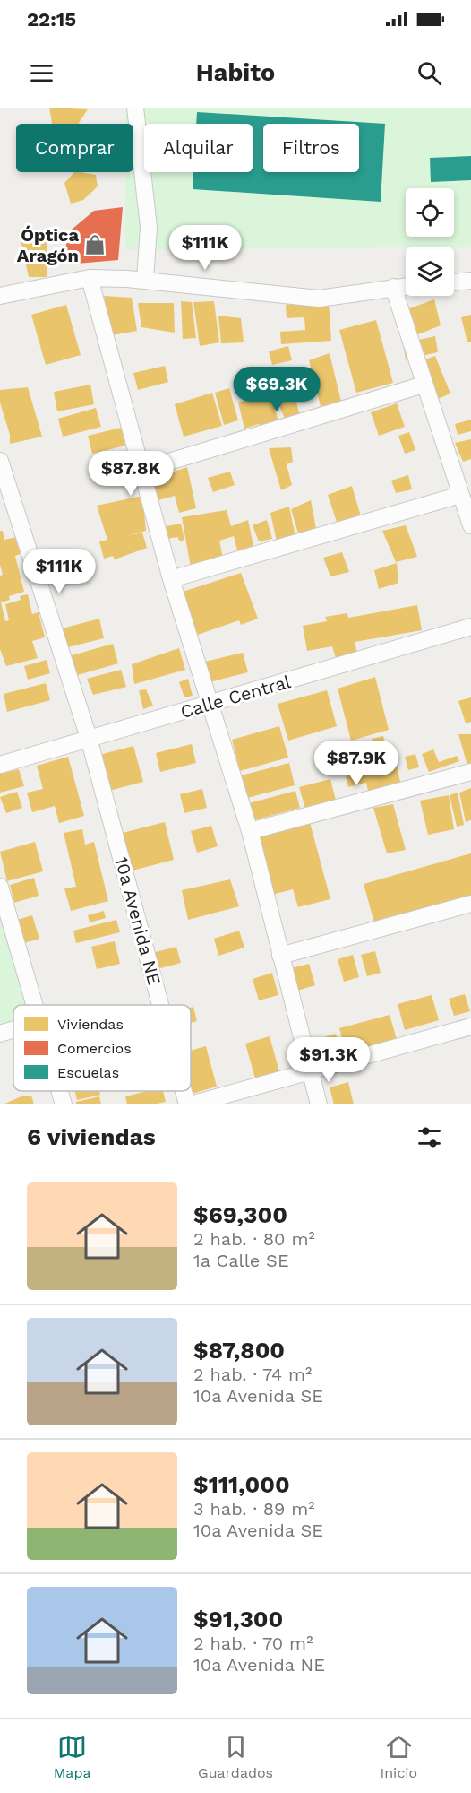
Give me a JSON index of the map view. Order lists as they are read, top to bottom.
{
  "streets": {
    "street": ["Calle Central", "10a Avenida NE"]
  },
  "crossings": [
    ["Calle Central", "10a Avenida NE"]
  ],
  "places": {
    "shop": ["Óptica Aragón"]
  },
  "legend": ["Viviendas", "Comercios", "Escuelas"],
  "page": {
    "status": "22:15",
    "header": "Habito",
    "chip": ["Comprar", "Alquilar", "Filtros"],
    "price": [
      "$111K",
      "$69.3K",
      "$87.8K",
      "$111K",
      "$87.9K",
      "$91.3K"
    ],
    "heading": "6 viviendas",
    "list": [
      {
        "name": "$69,300",
        "note": "2 hab. · 80 m² · 1a Calle SE"
      },
      {
        "name": "$87,800",
        "note": "2 hab. · 74 m² · 10a Avenida SE"
      },
      {
        "name": "$111,000",
        "note": "3 hab. · 89 m² · 10a Avenida SE"
      },
      {
        "name": "$91,300",
        "note": "2 hab. · 70 m² · 10a Avenida NE"
      }
    ],
    "tabs": ["Mapa", "Guardados", "Inicio"]
  }
}
